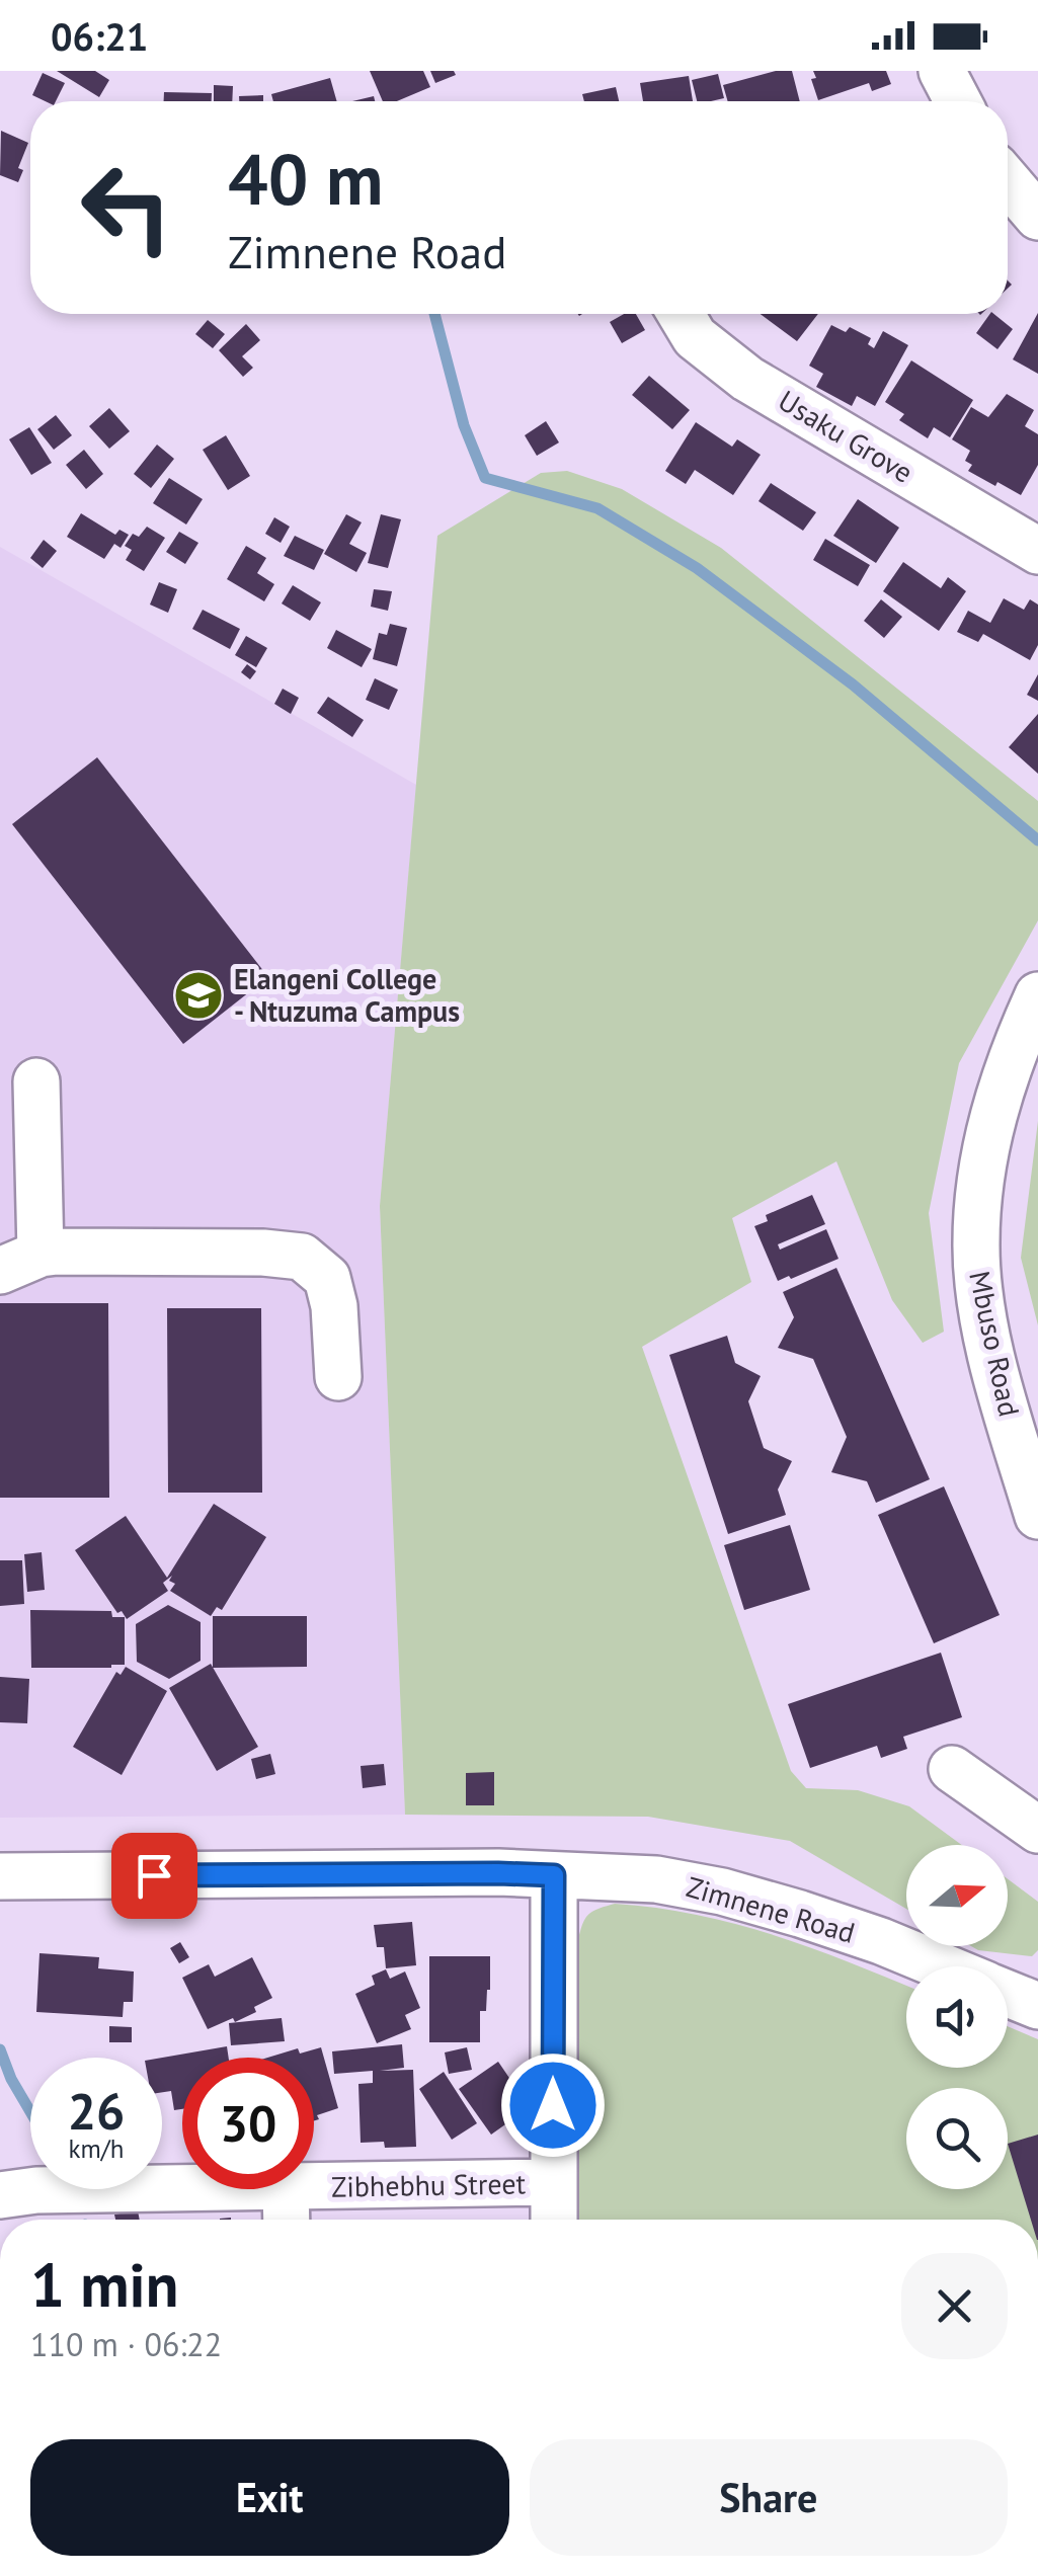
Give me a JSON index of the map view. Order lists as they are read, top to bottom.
{
  "streets": {
    "street": [
      "Usaku Grove",
      "Mbuso Road",
      "Zimnene Road",
      "Zibhebhu Street"
    ]
  },
  "places": {
    "school or university": ["Elangeni College - Ntuzuma Campus"]
  },
  "north": "right",
  "page": {
    "status": "06:21",
    "turn": ["40 m", "Zimnene Road"],
    "speed": "26 km/h",
    "limit": "30",
    "heading": ["1 min", "110 m · 06:22"],
    "buttons": ["Exit", "Share"]
  }
}
